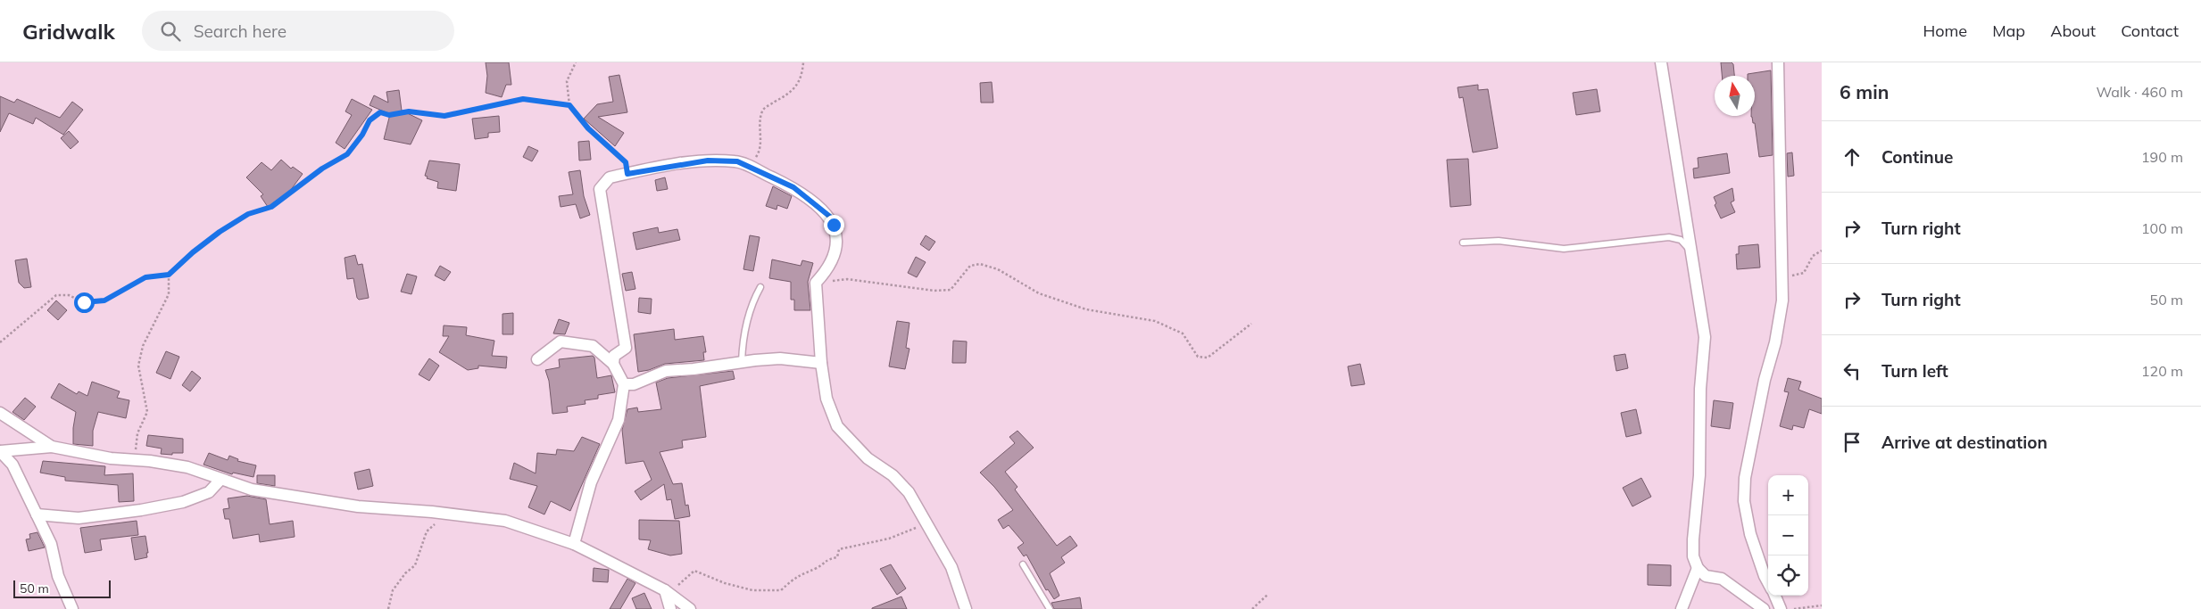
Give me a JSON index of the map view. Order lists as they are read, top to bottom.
{
  "scale_bar": "50 m",
  "north": "top",
  "page": {
    "header": "Gridwalk",
    "search": "Search here",
    "nav": [
      "Home",
      "Map",
      "About",
      "Contact"
    ],
    "heading": ["6 min", "Walk · 460 m"],
    "list": [
      ["Continue", "190 m"],
      ["Turn right", "100 m"],
      ["Turn right", "50 m"],
      ["Turn left", "120 m"],
      "Arrive at destination"
    ],
    "map_buttons": ["+", "−"],
    "scale": "50 m"
  }
}
